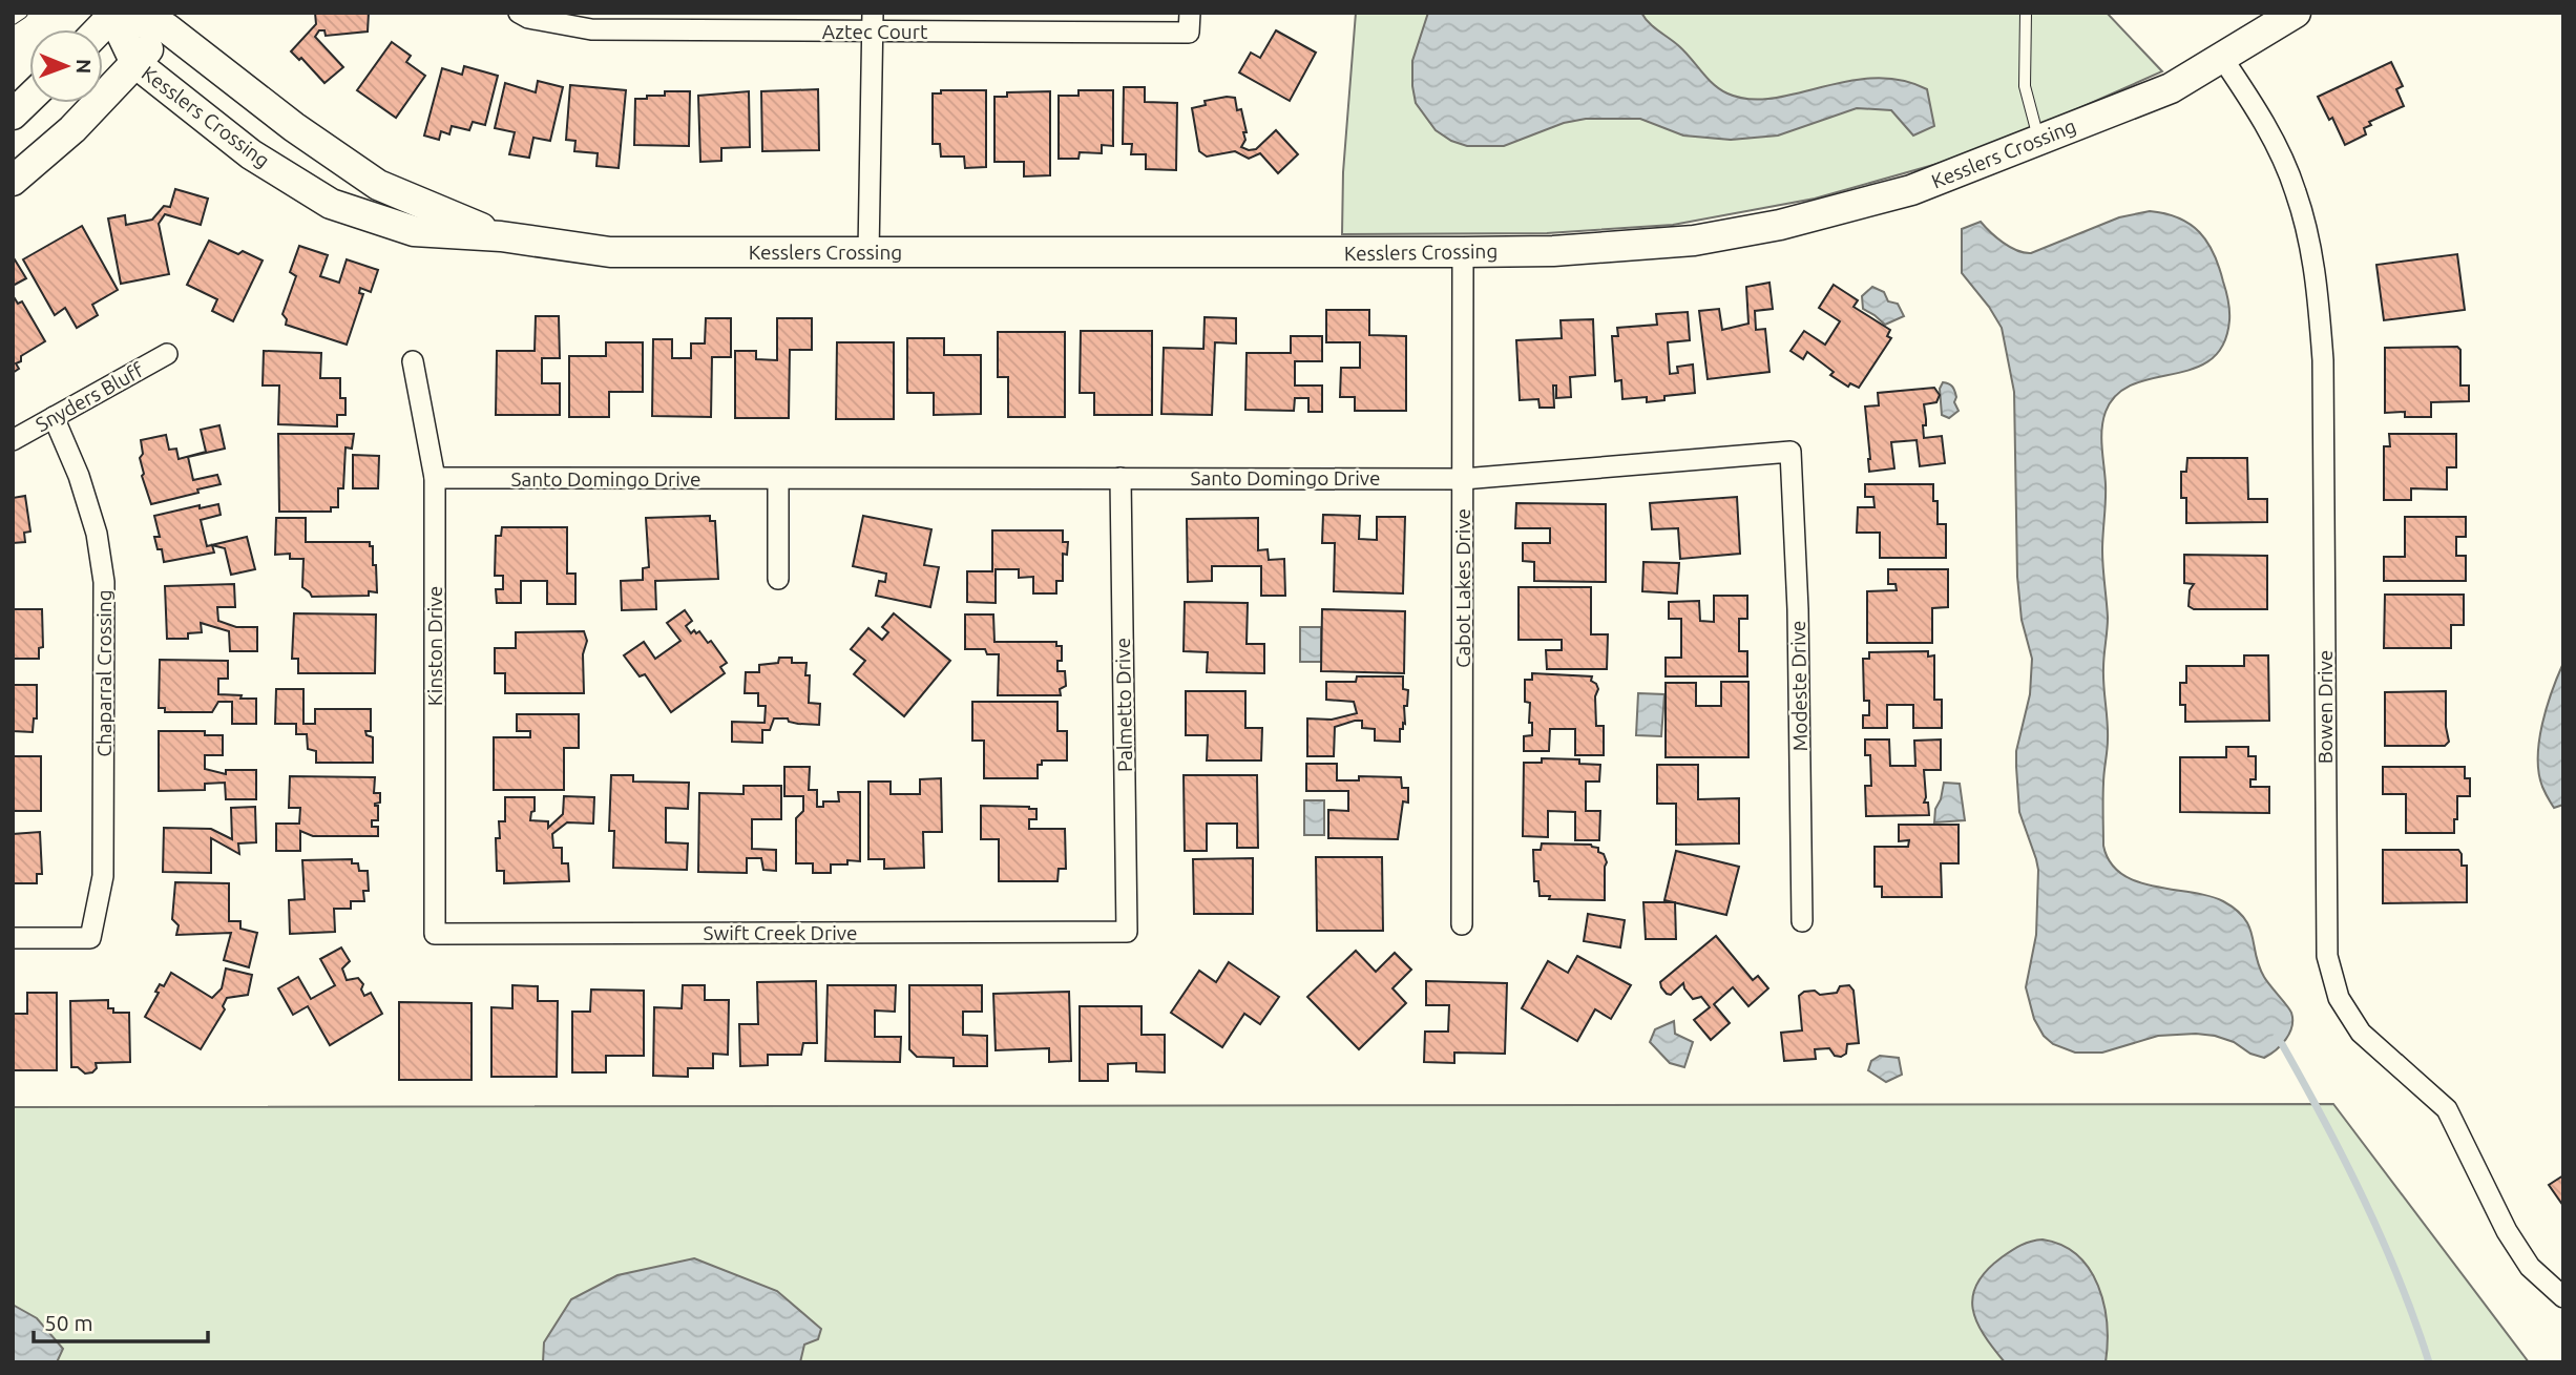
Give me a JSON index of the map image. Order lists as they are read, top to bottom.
{
  "streets": {
    "street": [
      "Aztec Court",
      "Kesslers Crossing",
      "Snyders Bluff",
      "Santo Domingo Drive",
      "Cabot Lakes Drive",
      "Kinston Drive",
      "Chaparral Crossing",
      "Modeste Drive",
      "Palmetto Drive",
      "Bowen Drive",
      "Swift Creek Drive"
    ]
  },
  "crossings": [
    ["Kesslers Crossing", "Cabot Lakes Drive"],
    ["Kesslers Crossing", "Bowen Drive"],
    ["Snyders Bluff", "Chaparral Crossing"],
    ["Santo Domingo Drive", "Cabot Lakes Drive"],
    ["Santo Domingo Drive", "Kinston Drive"],
    ["Santo Domingo Drive", "Modeste Drive"],
    ["Santo Domingo Drive", "Palmetto Drive"],
    ["Kinston Drive", "Swift Creek Drive"],
    ["Palmetto Drive", "Swift Creek Drive"]
  ],
  "scale_bar": "50 m",
  "north": "right"
}
